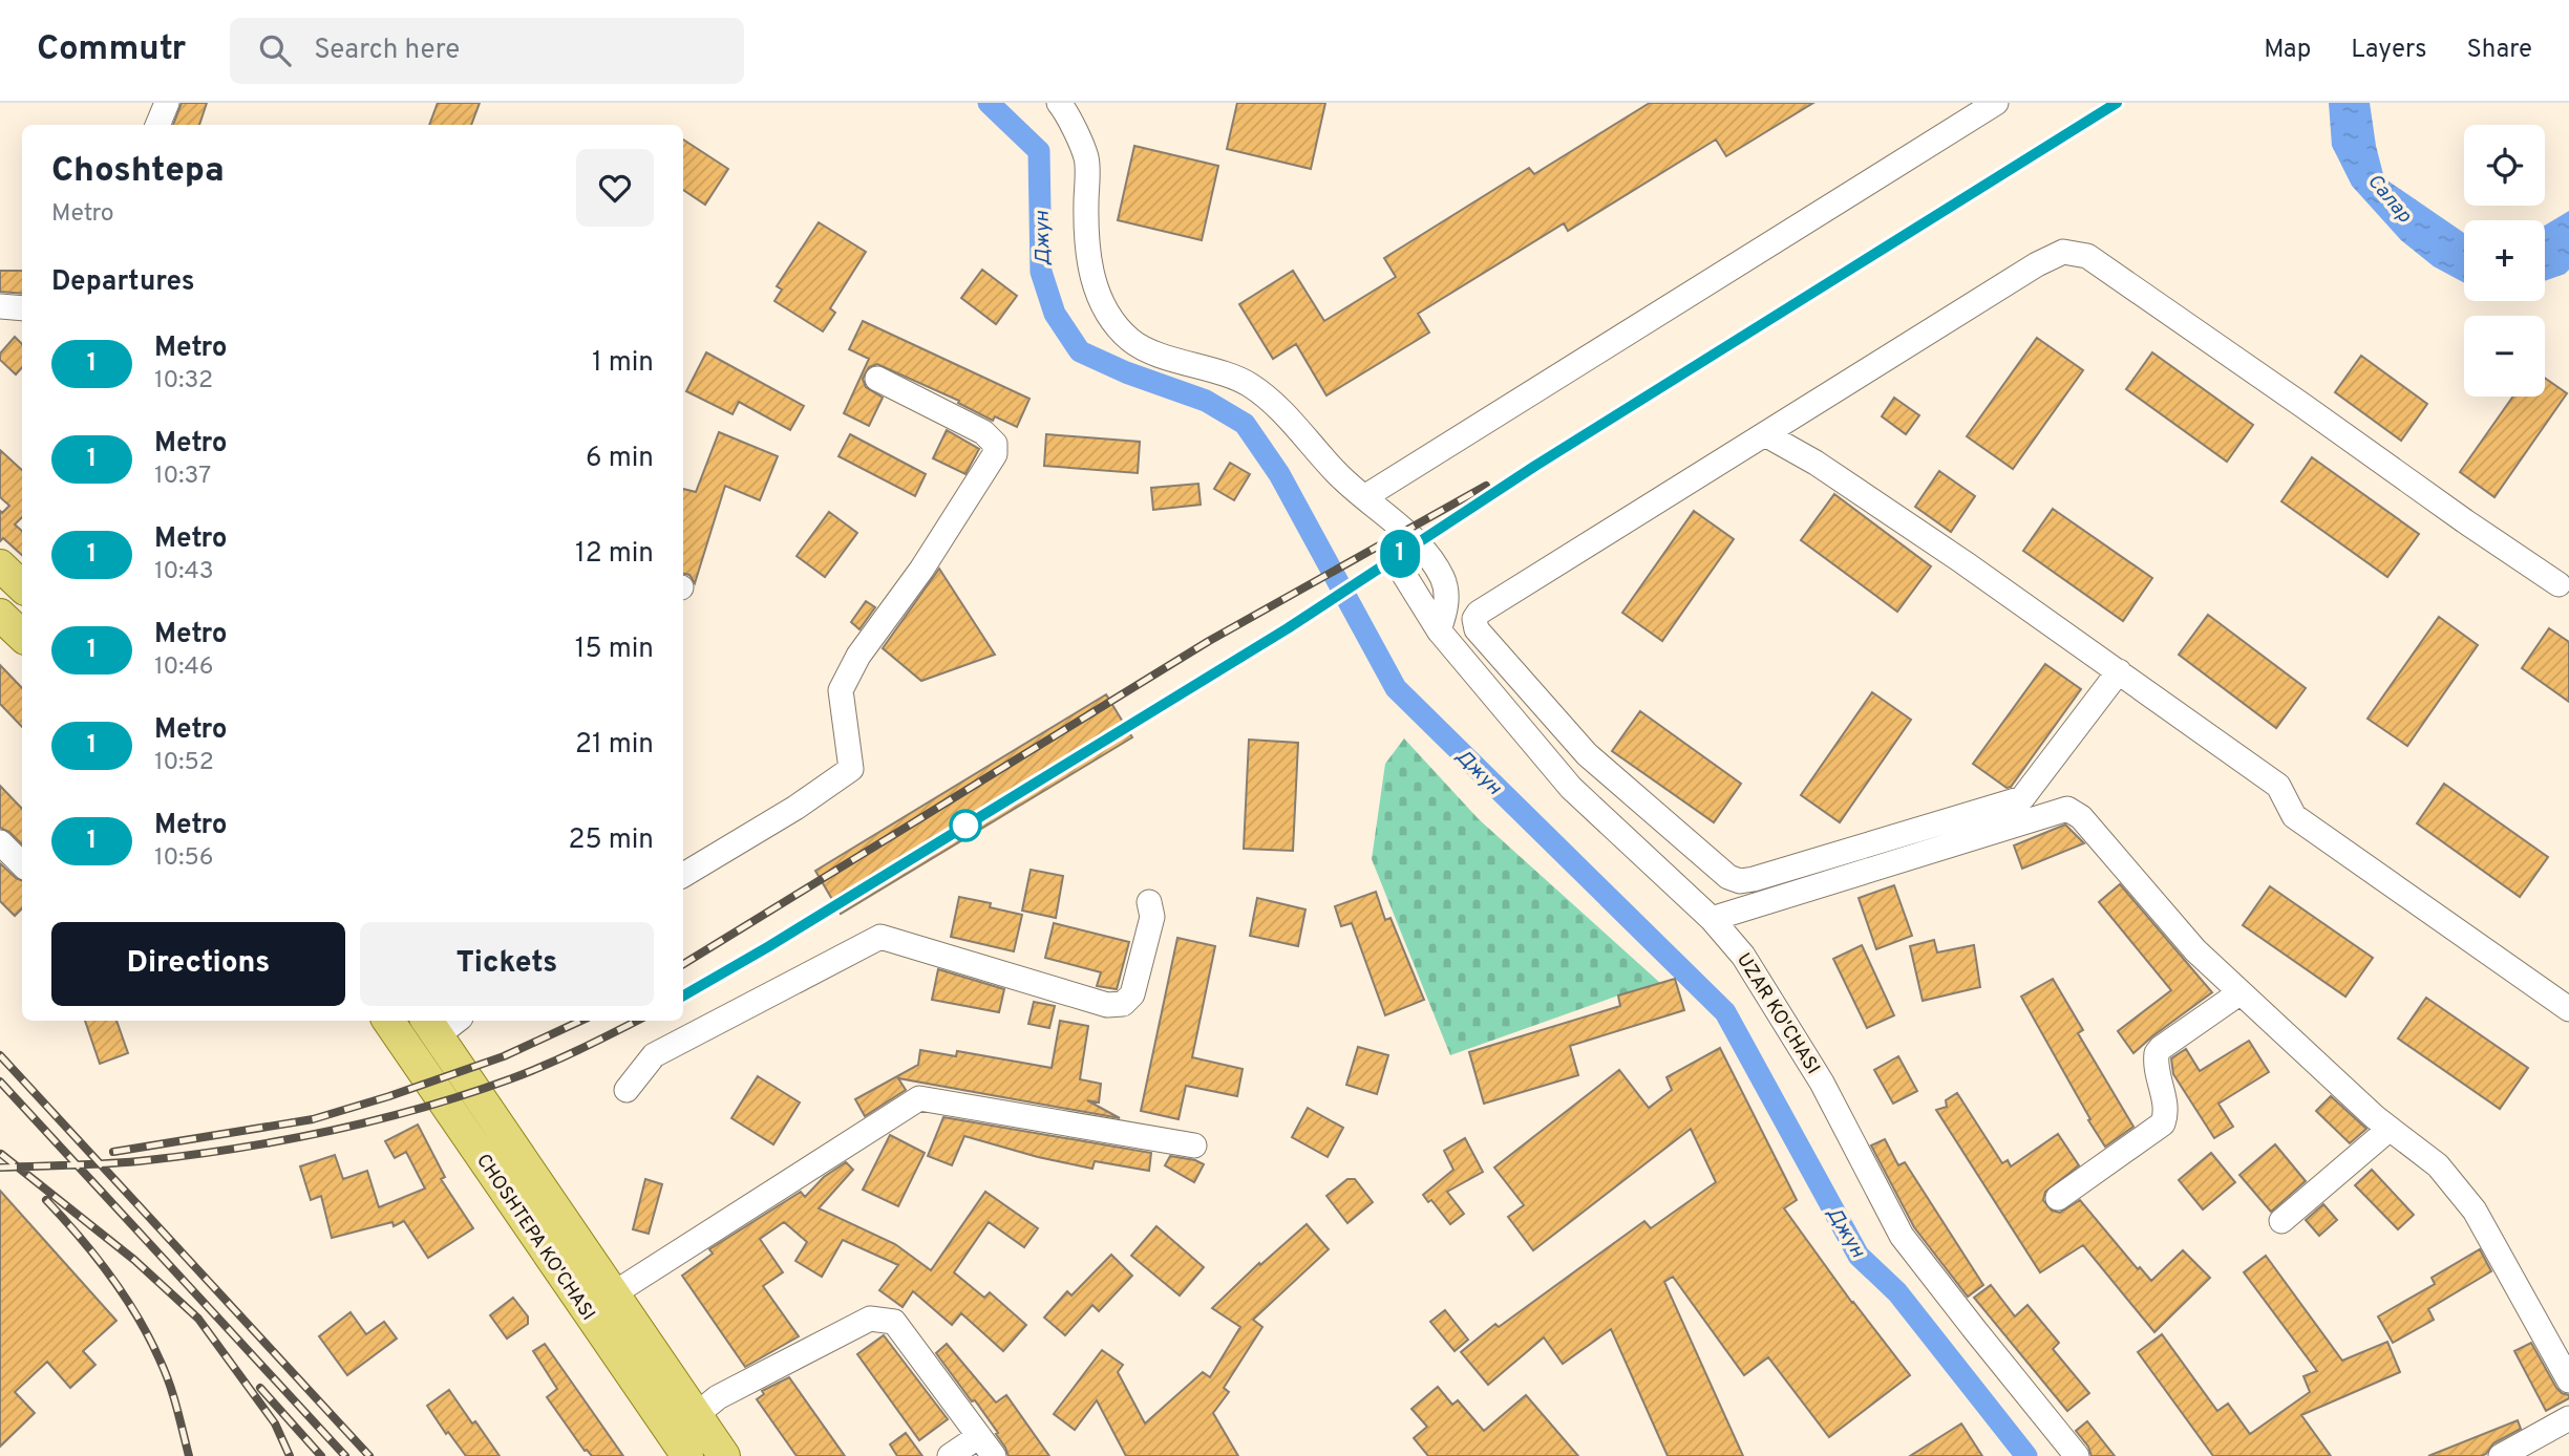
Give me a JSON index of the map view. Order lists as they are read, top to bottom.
{
  "streets": {
    "main road": ["CHOSHTEPA KO'CHASI"],
    "street": ["UZAR KO'CHASI"]
  },
  "water": ["Салар", "Джун"],
  "lines": ["metro line 1"],
  "page": {
    "header": "Commutr",
    "search": "Search here",
    "nav": ["Map", "Layers", "Share"],
    "on_map": "1",
    "map_buttons": ["+", "−"],
    "heading": [
      ["Choshtepa", "Metro"],
      "Departures"
    ],
    "list": [
      {
        "mark": "1",
        "name": "Metro",
        "note": "10:32",
        "value": "1 min"
      },
      {
        "mark": "1",
        "name": "Metro",
        "note": "10:37",
        "value": "6 min"
      },
      {
        "mark": "1",
        "name": "Metro",
        "note": "10:43",
        "value": "12 min"
      },
      {
        "mark": "1",
        "name": "Metro",
        "note": "10:46",
        "value": "15 min"
      },
      {
        "mark": "1",
        "name": "Metro",
        "note": "10:52",
        "value": "21 min"
      },
      {
        "mark": "1",
        "name": "Metro",
        "note": "10:56",
        "value": "25 min"
      }
    ],
    "buttons": ["Directions", "Tickets"]
  }
}
